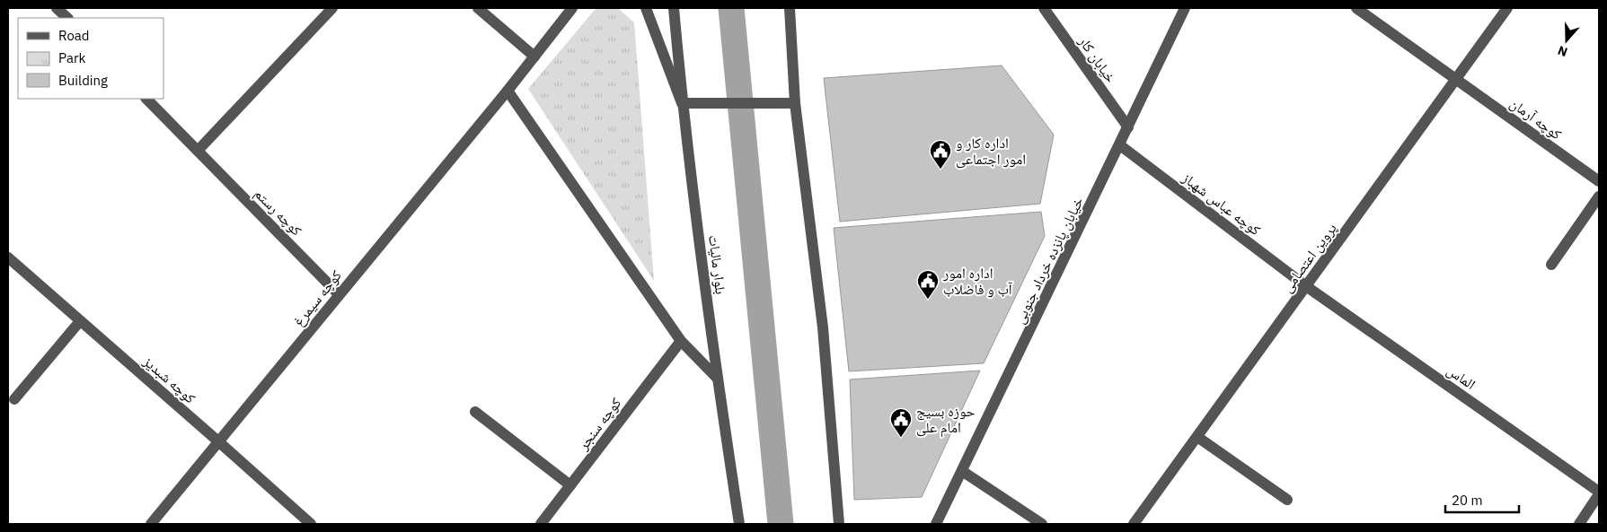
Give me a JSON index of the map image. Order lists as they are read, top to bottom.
{
  "streets": {
    "street": [
      "خیابان کار",
      "کوچه آرمان",
      "کوچه عباس شهباز",
      "کوچه رستم",
      "پروین اعتصامی",
      "خیابان پانزده خرداد جنوبی",
      "بلوار مالیات",
      "کوچه سیمرغ",
      "الماس",
      "کوچه شبدیز",
      "کوچه سنجر"
    ]
  },
  "crossings": [
    ["خیابان کار", "خیابان پانزده خرداد جنوبی"],
    ["کوچه آرمان", "پروین اعتصامی"],
    ["کوچه عباس شهباز", "پروین اعتصامی"],
    ["کوچه عباس شهباز", "خیابان پانزده خرداد جنوبی"],
    ["کوچه عباس شهباز", "الماس"],
    ["کوچه رستم", "کوچه سیمرغ"],
    ["پروین اعتصامی", "الماس"],
    ["کوچه سیمرغ", "کوچه شبدیز"]
  ],
  "places": {
    "public building": ["اداره کار و امور اجتماعی", "اداره امور آب و فاضلاب", "حوزه بسیج امام علی"]
  },
  "legend": ["Road", "Park", "Building"],
  "scale_bar": "20 m",
  "north": "bottom"
}
